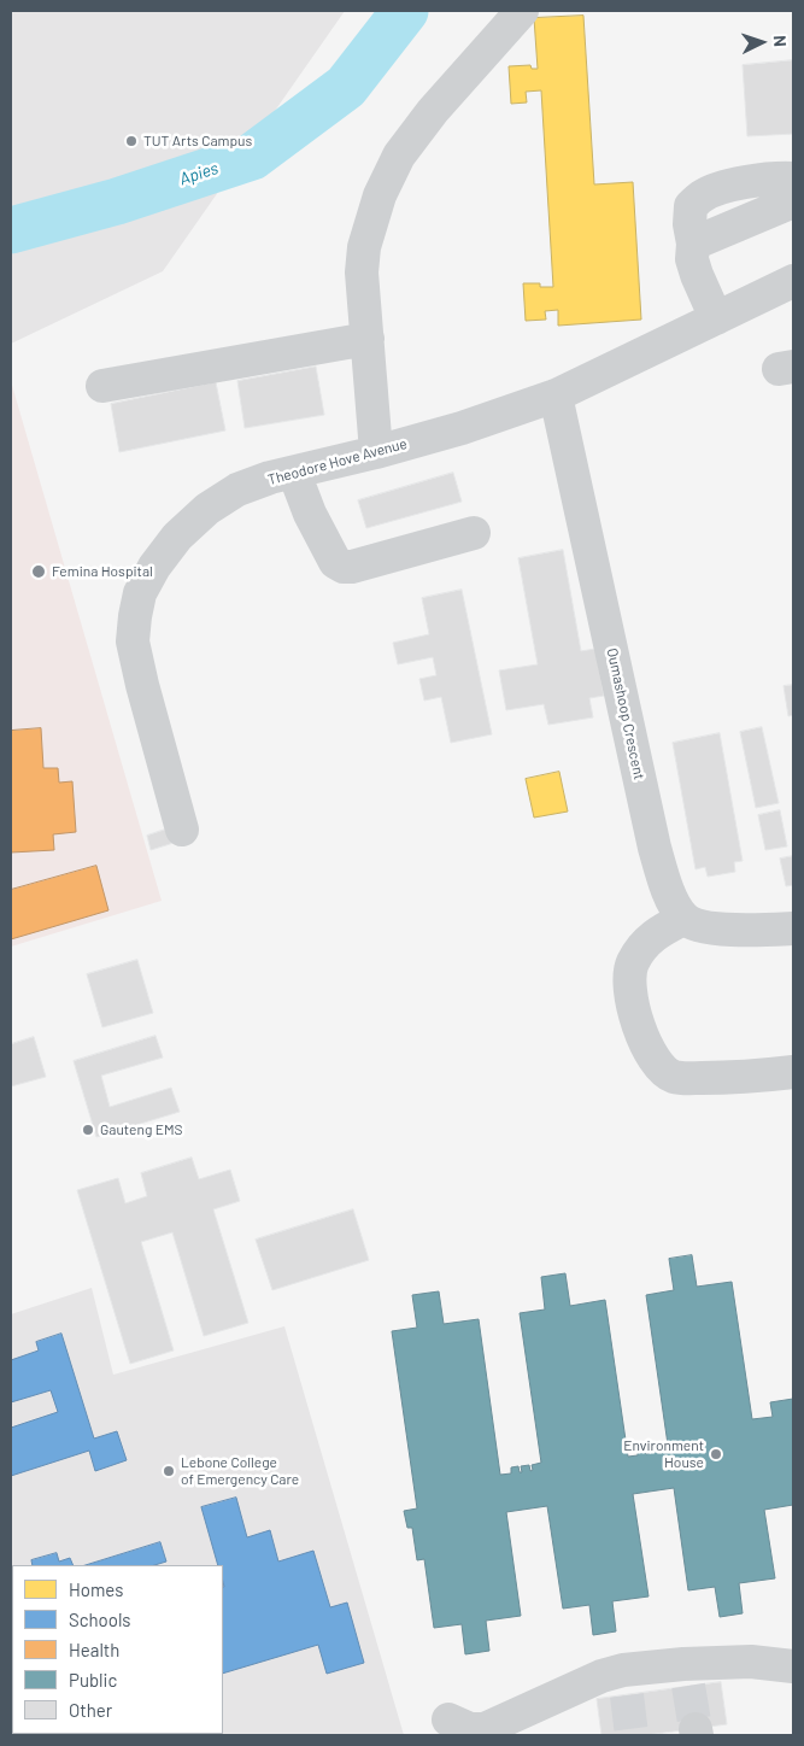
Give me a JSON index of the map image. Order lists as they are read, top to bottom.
{
  "streets": {
    "street": ["Theodore Hove Avenue", "Oumashoop Crescent"]
  },
  "crossings": [
    ["Theodore Hove Avenue", "Oumashoop Crescent"]
  ],
  "water": ["Apies"],
  "places": [
    "TUT Arts Campus",
    "Femina Hospital",
    "Gauteng EMS",
    "Environment House",
    "Lebone College of Emergency Care"
  ],
  "legend": [
    "Homes",
    "Schools",
    "Health",
    "Public",
    "Other"
  ],
  "north": "right"
}
